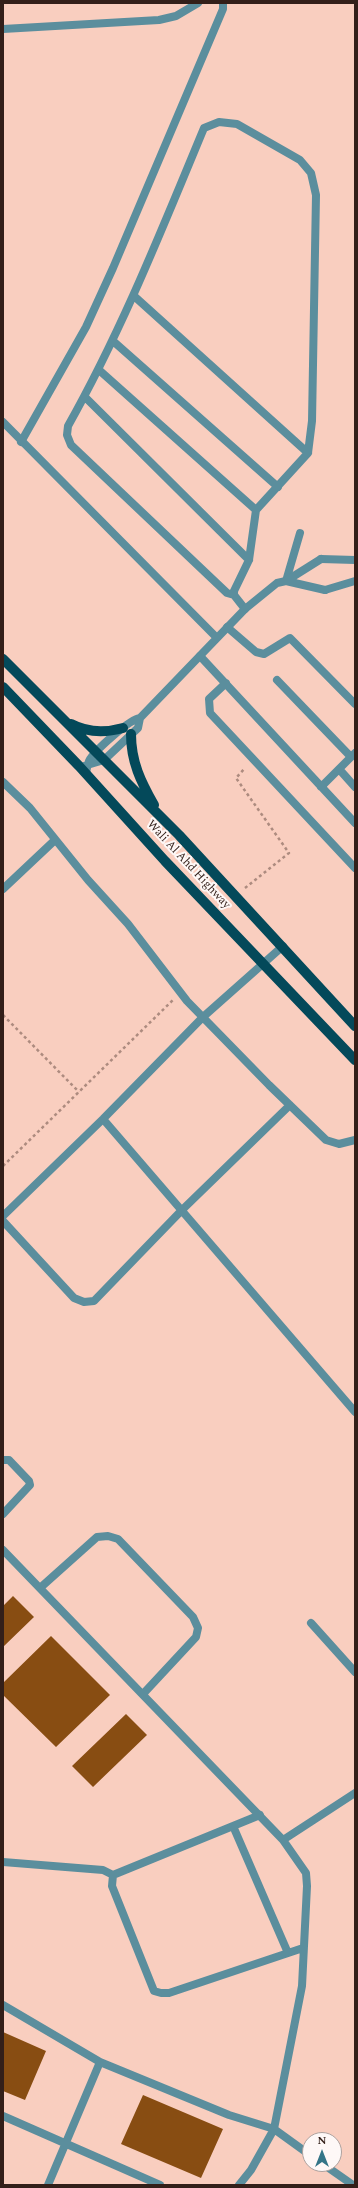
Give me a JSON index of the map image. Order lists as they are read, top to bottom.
{
  "streets": {
    "main road": ["Wali Al Ahd Highway"]
  },
  "north": "top"
}
